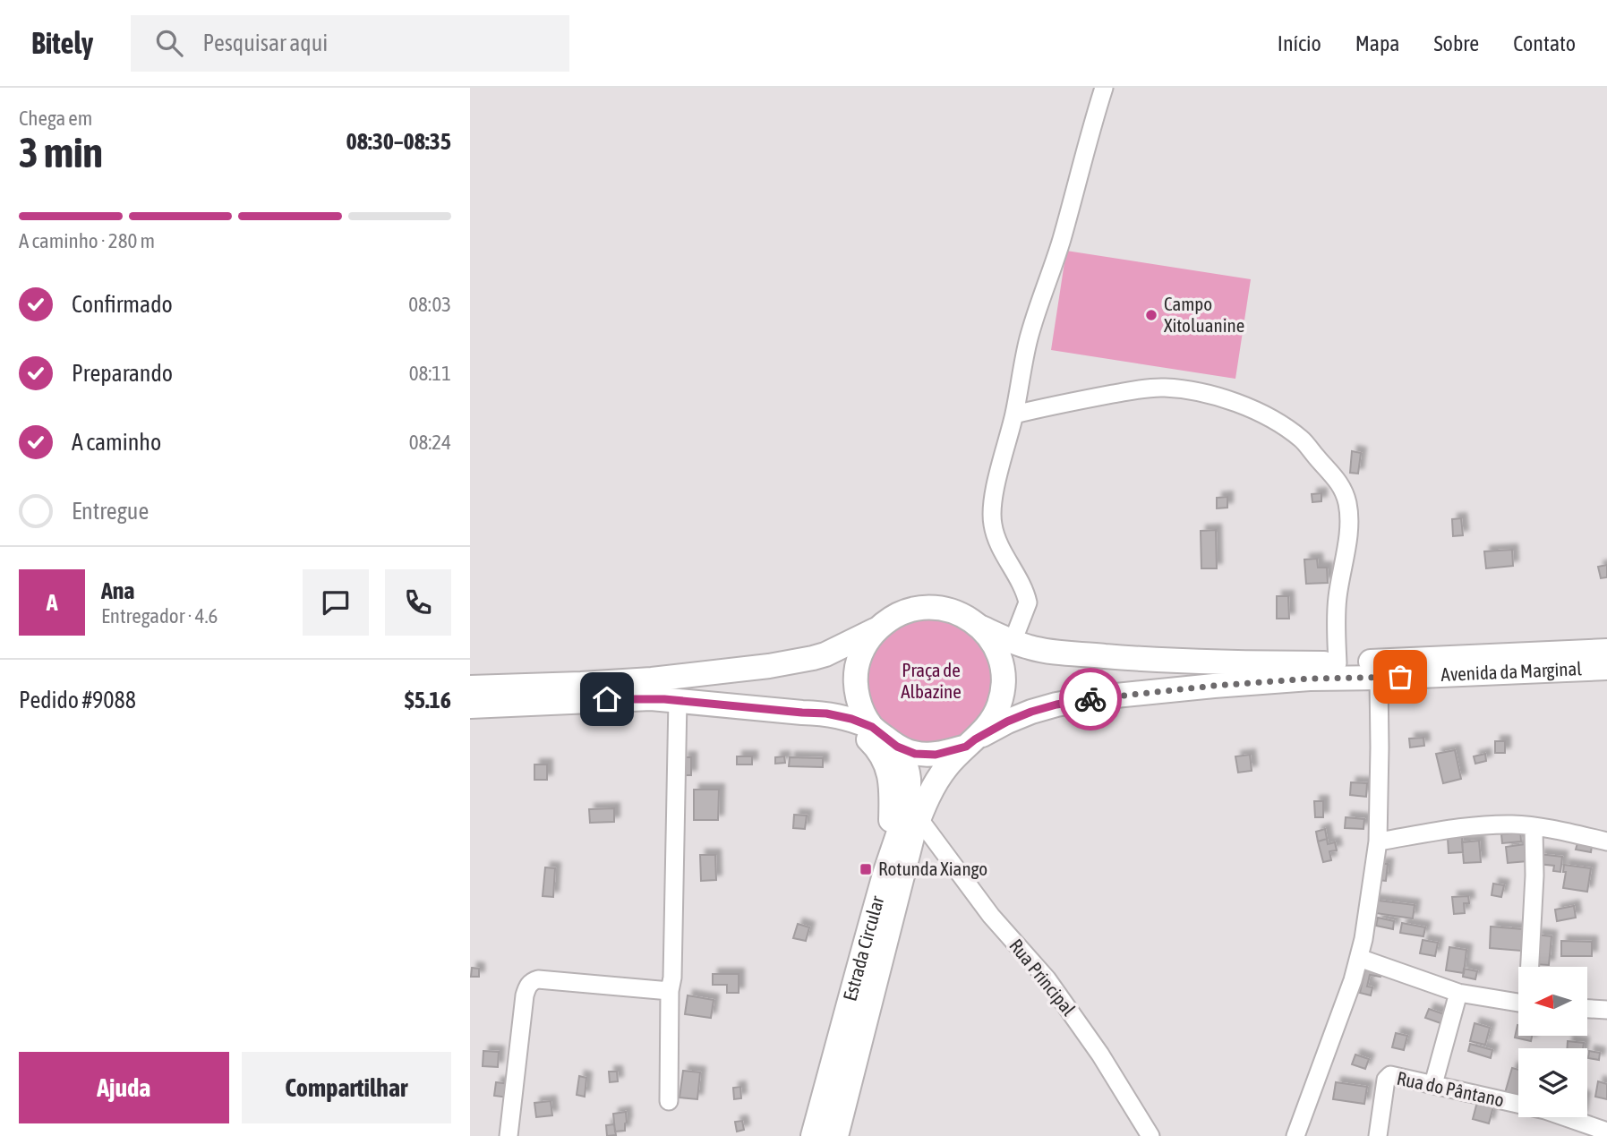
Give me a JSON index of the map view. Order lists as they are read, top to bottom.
{
  "streets": {
    "main road": ["Avenida da Marginal", "Estrada Circular"],
    "street": ["Rua Principal", "Rua do Pântano"]
  },
  "crossings": [
    ["Avenida da Marginal", "Estrada Circular"]
  ],
  "parks": ["Praça de Albazine"],
  "places": {
    "other": ["Campo Xitoluanine"],
    "transit": ["Rotunda Xiango"]
  },
  "north": "left",
  "page": {
    "header": "Bitely",
    "search": "Pesquisar aqui",
    "nav": [
      "Início",
      "Mapa",
      "Sobre",
      "Contato"
    ],
    "heading": ["3 min", "Chega em", "08:30–08:35"],
    "panel": [
      "Ana",
      "Entregador · 4.6",
      "Pedido #9088",
      "$5.16"
    ],
    "bar": "A caminho · 280 m",
    "list": [
      ["Confirmado", "08:03"],
      ["Preparando", "08:11"],
      ["A caminho", "08:24"],
      "Entregue"
    ],
    "round": "A",
    "buttons": ["Ajuda", "Compartilhar"]
  }
}
